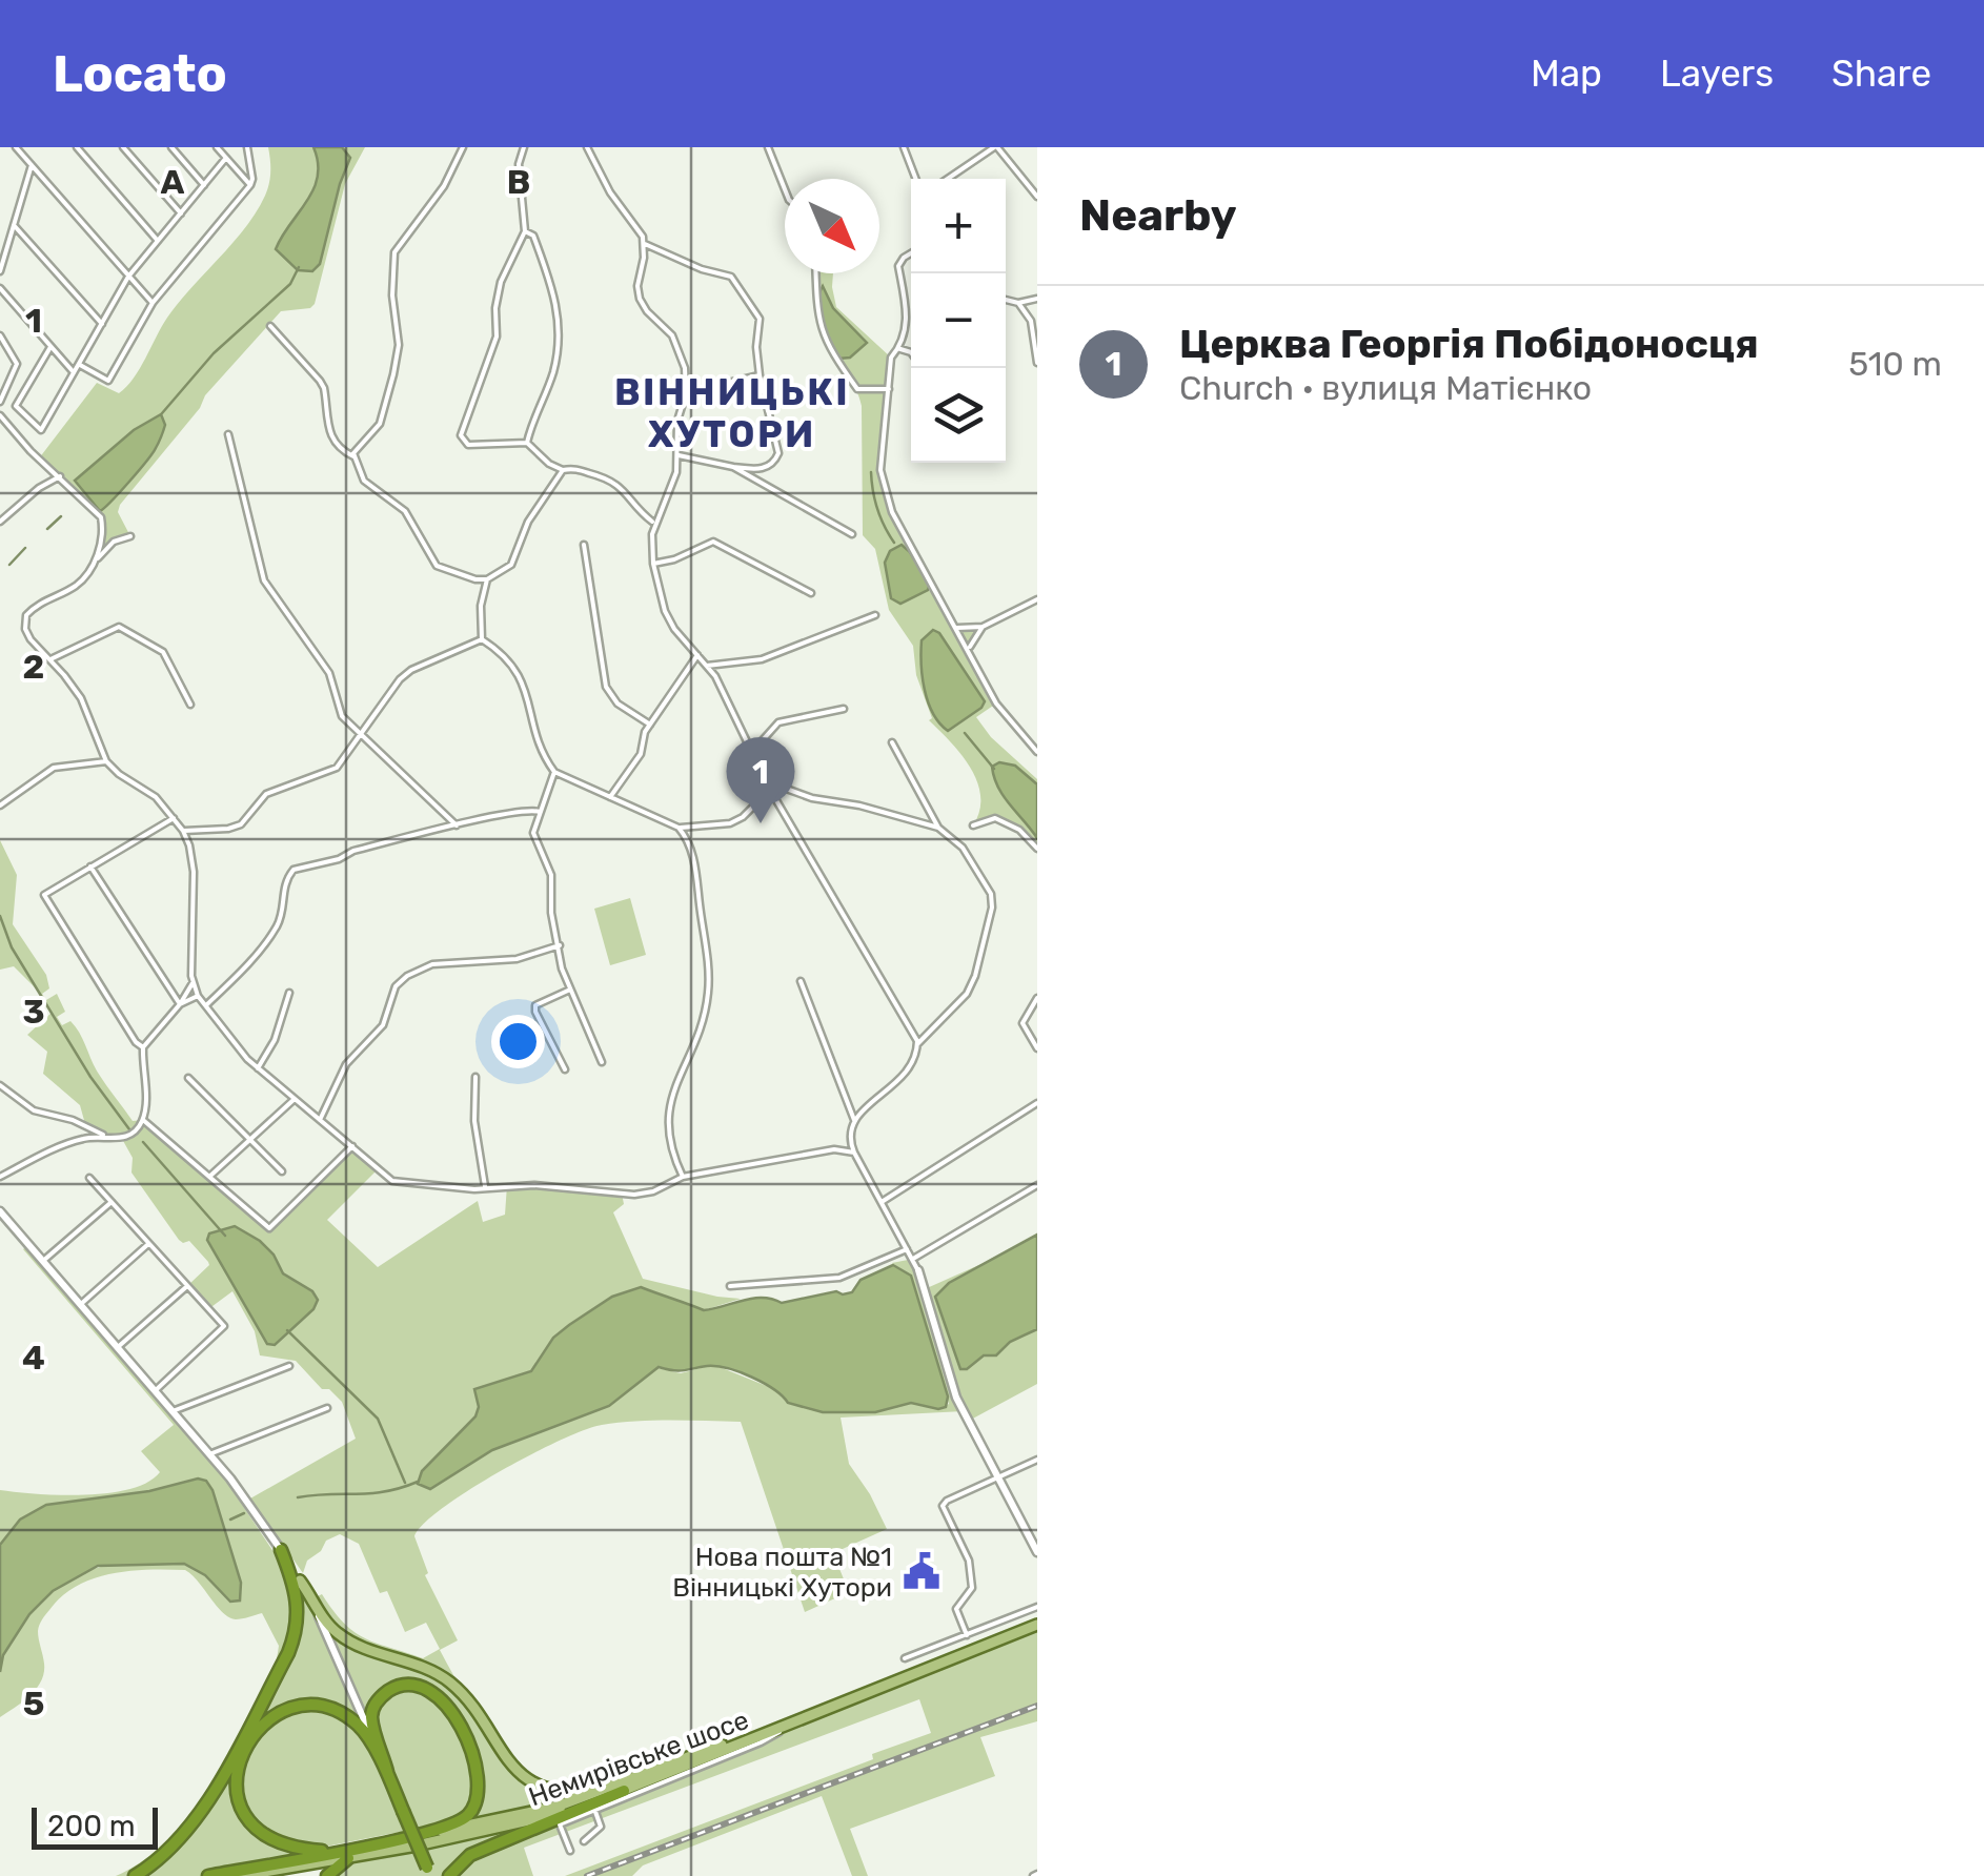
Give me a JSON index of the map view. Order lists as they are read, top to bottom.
{
  "streets": {
    "main road": ["Немирівське шосе"]
  },
  "districts": ["ВІННИЦЬКІ ХУТОРИ"],
  "places": {
    "public building": ["Нова пошта №1 Вінницькі Хутори"]
  },
  "scale_bar": "200 m",
  "north": "bottom right",
  "page": {
    "header": "Locato",
    "nav": ["Map", "Layers", "Share"],
    "heading": "Nearby",
    "map_buttons": ["+", "−"],
    "list": [
      {
        "mark": "1",
        "name": "Церква Георгія Побідоносця",
        "note": "Church · вулиця Матієнко",
        "value": "510 m"
      }
    ],
    "pins": "1",
    "scale": "200 m"
  },
  "grid": {
    "columns": ["A", "B"],
    "rows": [
      "1",
      "2",
      "3",
      "4",
      "5"
    ]
  }
}
